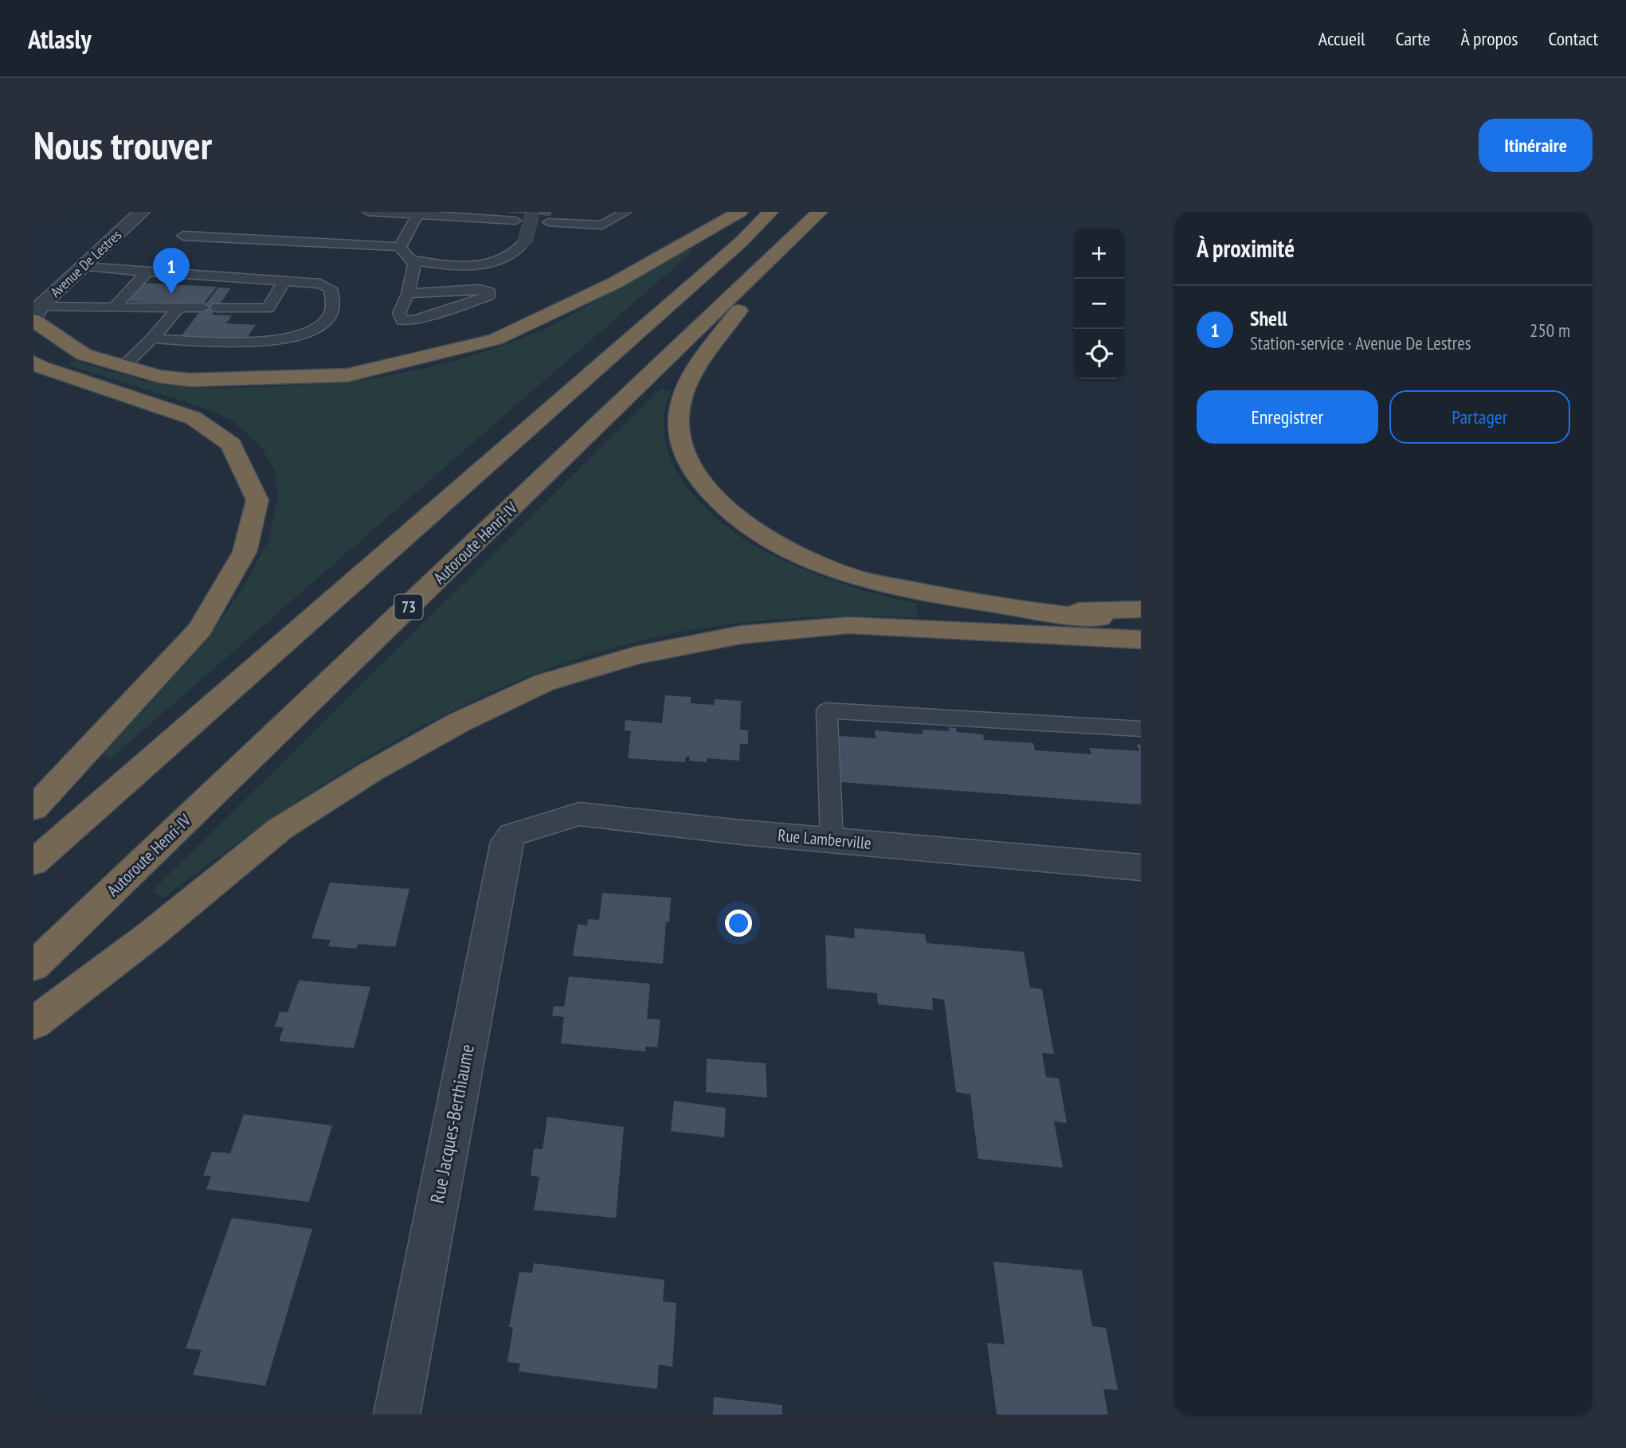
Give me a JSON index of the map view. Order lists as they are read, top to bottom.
{
  "streets": {
    "highway": ["Autoroute Henri-IV", "73"],
    "street": ["Avenue De Lestres", "Rue Lamberville", "Rue Jacques-Berthiaume"]
  },
  "crossings": [
    ["Rue Lamberville", "Rue Jacques-Berthiaume"]
  ],
  "page": {
    "header": "Atlasly",
    "nav": [
      "Accueil",
      "Carte",
      "À propos",
      "Contact"
    ],
    "buttons": [
      "Itinéraire",
      ["Enregistrer", "Partager"]
    ],
    "title": "Nous trouver",
    "heading": "À proximité",
    "map_buttons": ["+", "−"],
    "pins": "1",
    "list": [
      {
        "mark": "1",
        "name": "Shell",
        "note": "Station-service · Avenue De Lestres",
        "value": "250 m"
      }
    ]
  }
}
